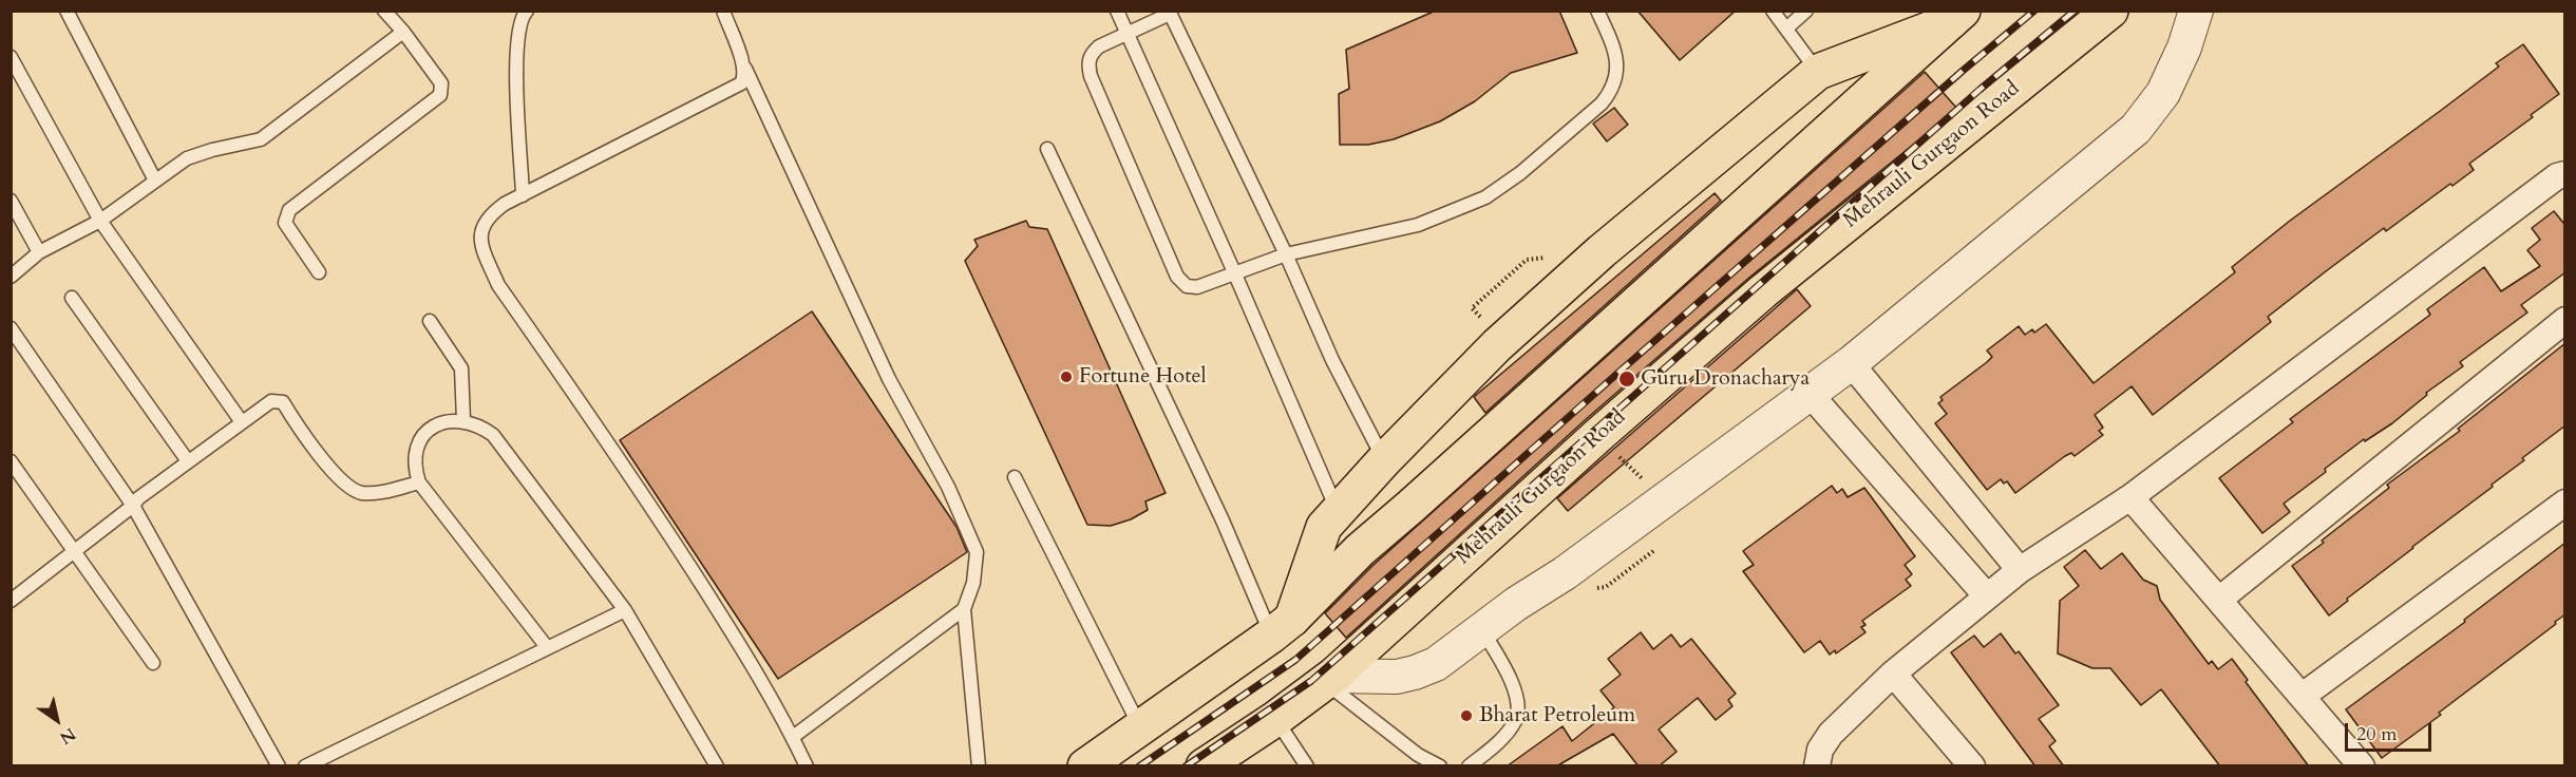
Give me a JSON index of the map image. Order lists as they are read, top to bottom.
{
  "streets": {
    "main road": ["Mehrauli Gurgaon Road"]
  },
  "places": ["Fortune Hotel", "Guru Dronacharya", "Bharat Petroleum"],
  "scale_bar": "20 m",
  "north": "bottom right"
}
